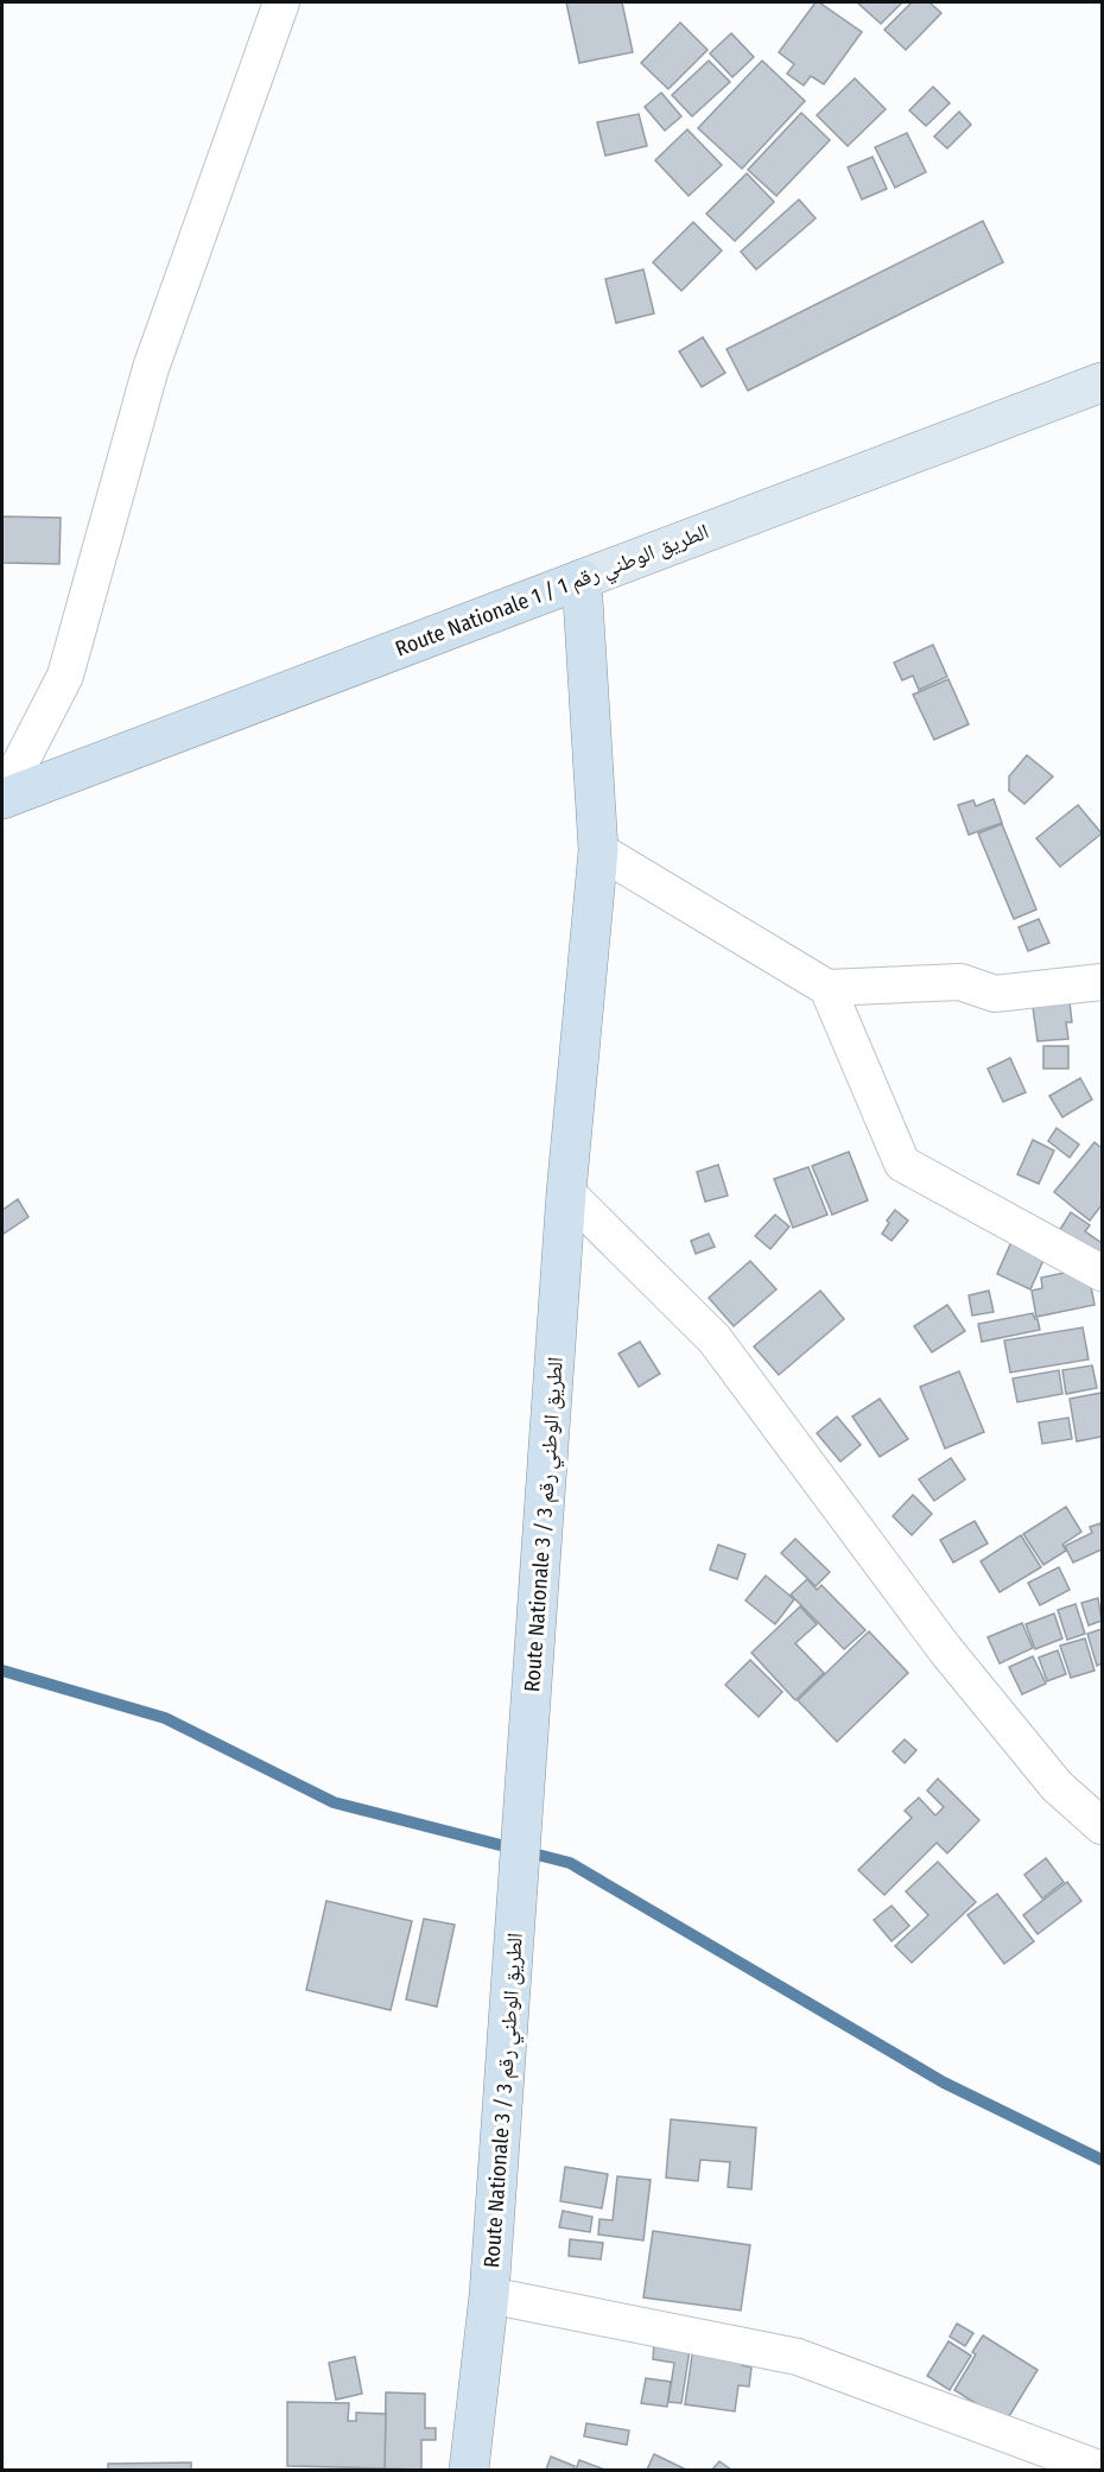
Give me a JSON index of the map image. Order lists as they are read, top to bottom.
{
  "streets": {
    "highway": ["Route Nationale 1 / الطريق الوطني رقم 1", "Route Nationale 3 / الطريق الوطني رقم 3"]
  },
  "crossings": [
    ["Route Nationale 1 / الطريق الوطني رقم 1", "Route Nationale 3 / الطريق الوطني رقم 3"]
  ]
}
